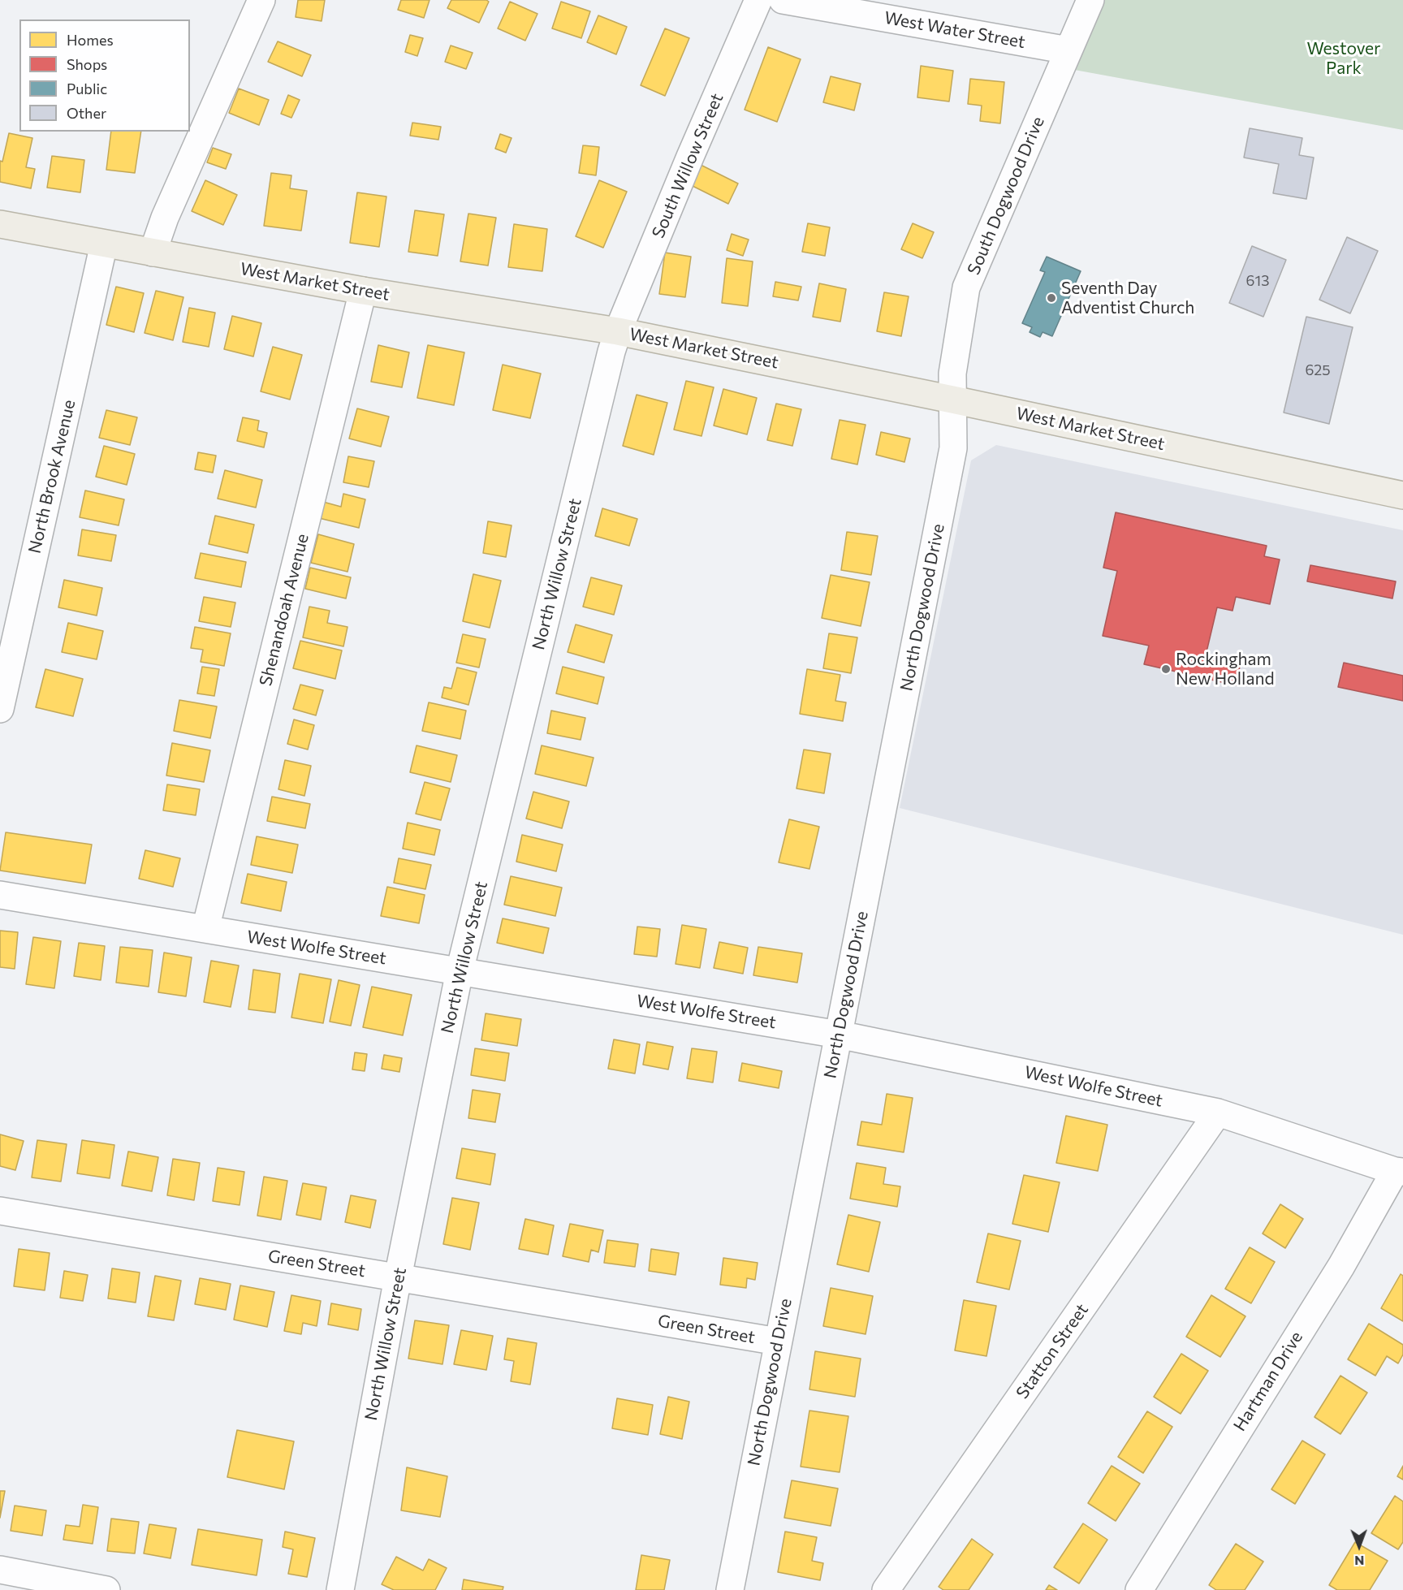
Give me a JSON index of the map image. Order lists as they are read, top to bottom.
{
  "streets": {
    "main road": ["West Market Street"],
    "street": [
      "West Water Street",
      "South Willow Street",
      "South Dogwood Drive",
      "North Brook Avenue",
      "North Willow Street",
      "North Dogwood Drive",
      "Shenandoah Avenue",
      "West Wolfe Street",
      "Green Street",
      "Statton Street",
      "Hartman Drive"
    ]
  },
  "crossings": [
    ["West Water Street", "South Dogwood Drive"],
    ["South Willow Street", "West Market Street"],
    ["South Willow Street", "North Willow Street"],
    ["South Dogwood Drive", "West Market Street"],
    ["South Dogwood Drive", "North Dogwood Drive"],
    ["West Market Street", "North Brook Avenue"],
    ["West Market Street", "North Willow Street"],
    ["West Market Street", "North Dogwood Drive"],
    ["West Market Street", "Shenandoah Avenue"],
    ["North Willow Street", "West Wolfe Street"],
    ["North Willow Street", "Green Street"],
    ["North Dogwood Drive", "West Wolfe Street"],
    ["North Dogwood Drive", "Green Street"],
    ["Shenandoah Avenue", "West Wolfe Street"],
    ["West Wolfe Street", "Statton Street"],
    ["West Wolfe Street", "Hartman Drive"]
  ],
  "parks": ["Westover Park"],
  "places": ["Seventh Day Adventist Church", "Rockingham New Holland"],
  "house_numbers": ["613", "625"],
  "legend": [
    "Homes",
    "Shops",
    "Public",
    "Other"
  ],
  "north": "bottom"
}
